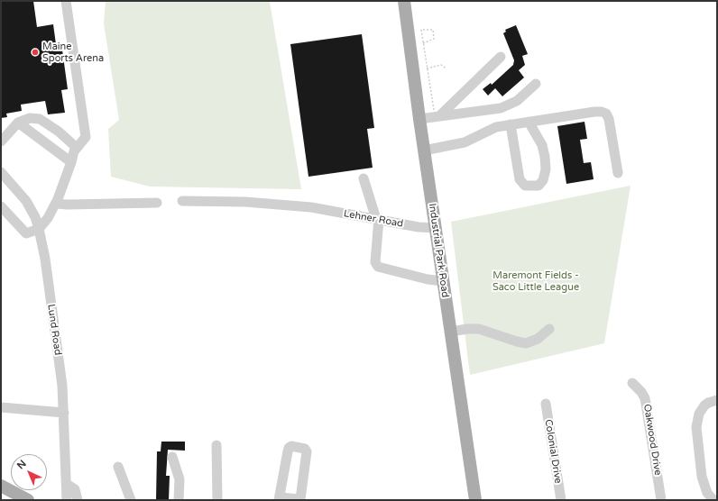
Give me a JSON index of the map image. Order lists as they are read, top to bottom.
{
  "streets": {
    "main road": ["Industrial Park Road"],
    "street": [
      "Lehner Road",
      "Lund Road",
      "Oakwood Drive",
      "Colonial Drive"
    ]
  },
  "crossings": [
    ["Lehner Road", "Industrial Park Road"]
  ],
  "parks": ["Maremont Fields - Saco Little League"],
  "places": ["Maine Sports Arena"],
  "north": "top left"
}
